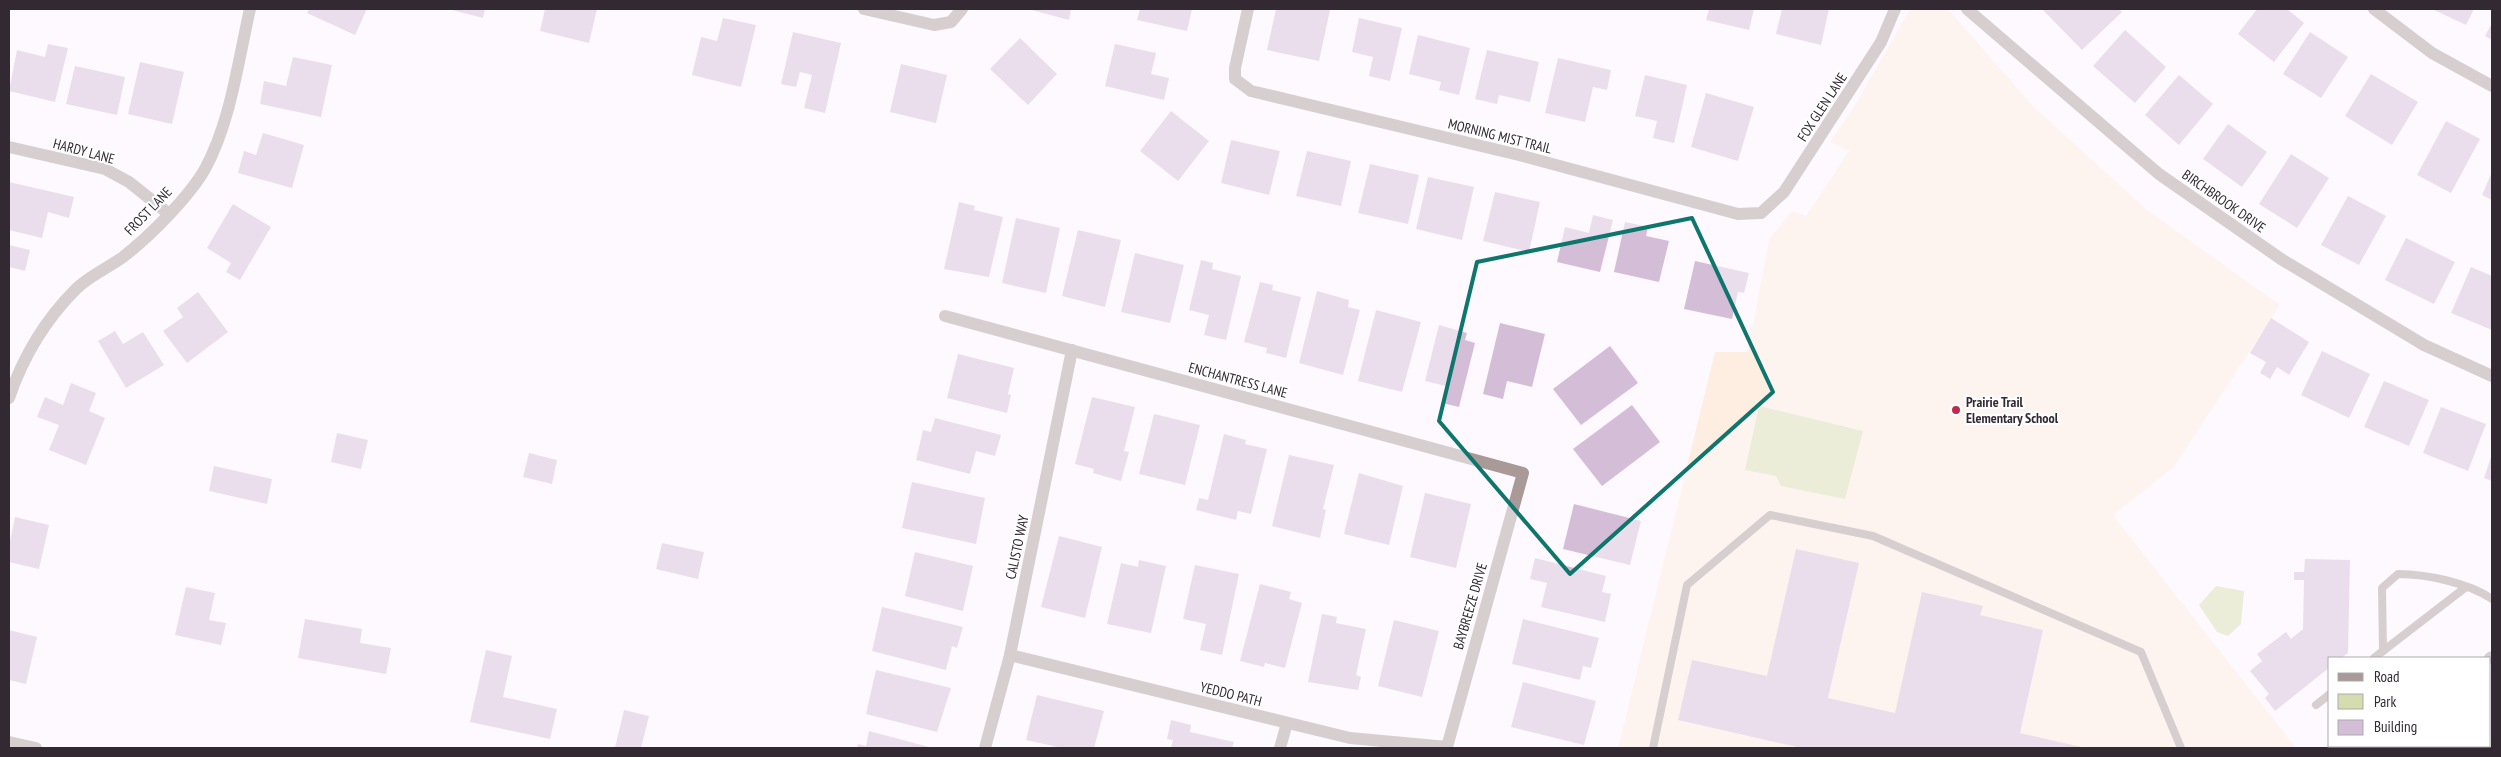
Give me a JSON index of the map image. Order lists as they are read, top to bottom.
{
  "streets": {
    "street": [
      "FOX GLEN LANE",
      "MORNING MIST TRAIL",
      "HARDY LANE",
      "BIRCHBROOK DRIVE",
      "FROST LANE",
      "ENCHANTRESS LANE",
      "CALISTO WAY",
      "BAYBREEZE DRIVE",
      "YEDDO PATH"
    ]
  },
  "crossings": [
    ["FOX GLEN LANE", "MORNING MIST TRAIL"],
    ["HARDY LANE", "FROST LANE"],
    ["ENCHANTRESS LANE", "CALISTO WAY"],
    ["ENCHANTRESS LANE", "BAYBREEZE DRIVE"],
    ["CALISTO WAY", "YEDDO PATH"],
    ["BAYBREEZE DRIVE", "YEDDO PATH"]
  ],
  "places": ["Prairie Trail Elementary School"],
  "legend": ["Road", "Park", "Building"]
}
